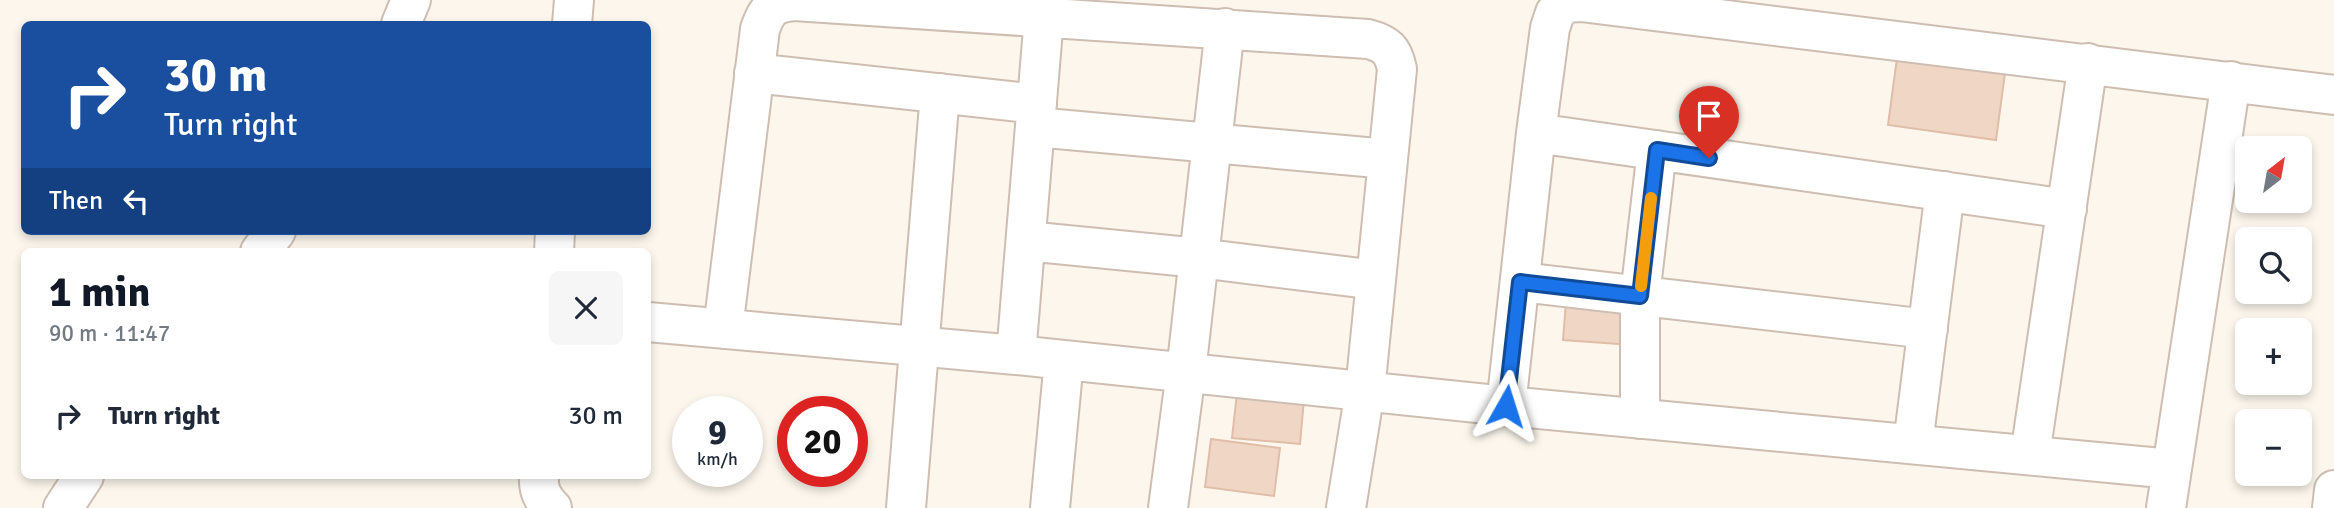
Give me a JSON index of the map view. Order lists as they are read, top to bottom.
{
  "north": "top right",
  "page": {
    "turn": ["30 m", "Turn right"],
    "map_buttons": ["+", "−"],
    "then": "Then",
    "heading": ["1 min", "90 m · 11:47"],
    "list": [
      {
        "name": "Turn right",
        "value": "30 m"
      }
    ],
    "speed": "9 km/h",
    "limit": "20"
  }
}
